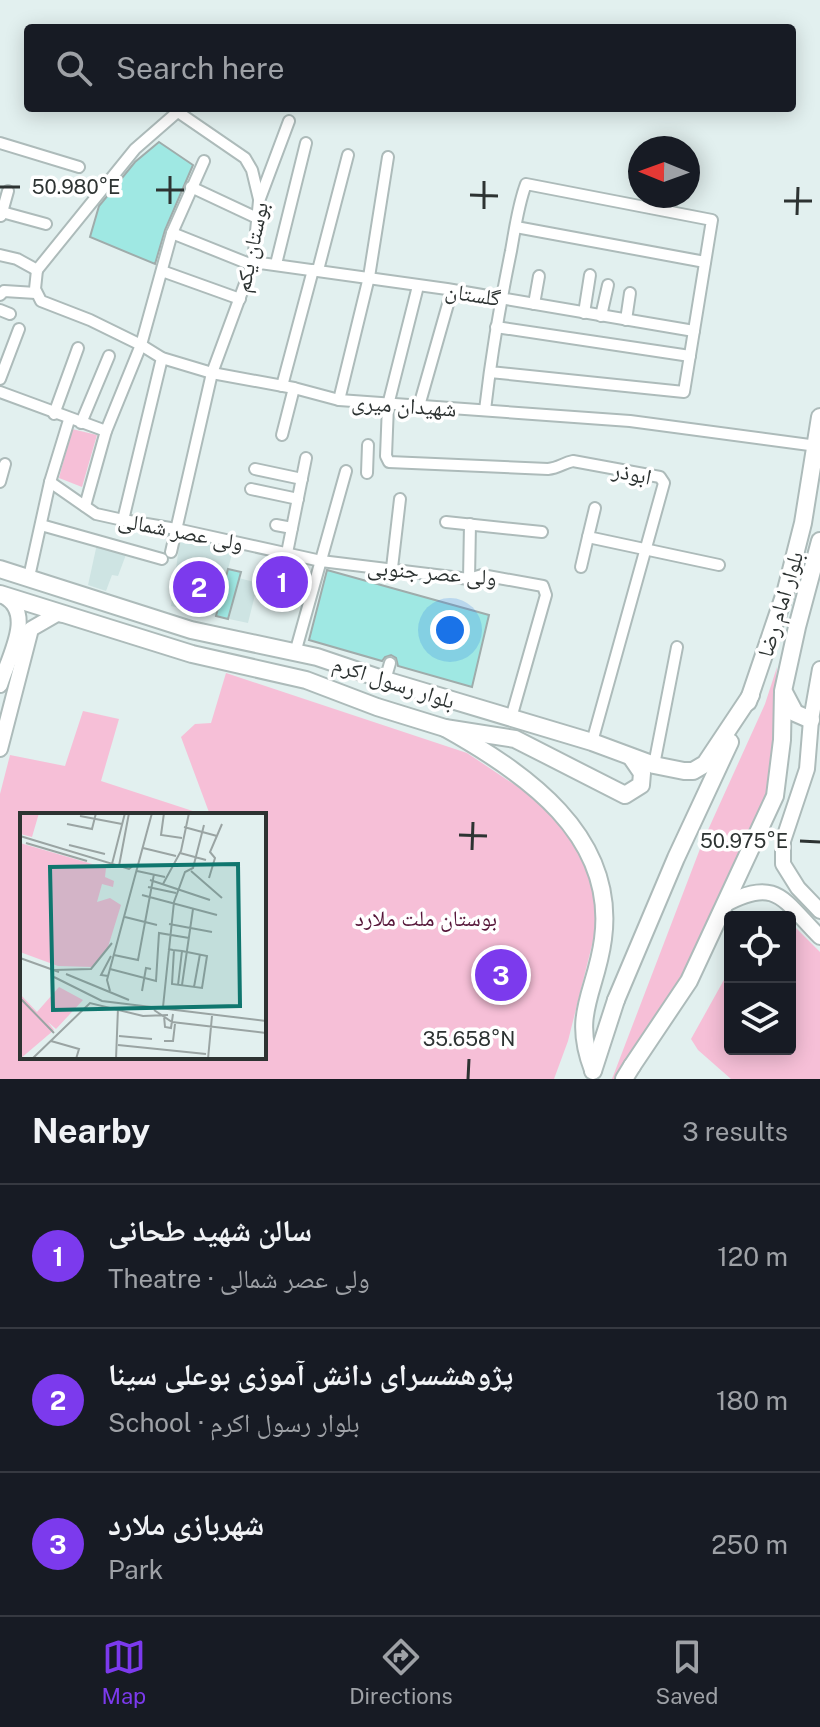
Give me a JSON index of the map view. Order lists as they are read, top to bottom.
{
  "streets": {
    "main road": ["بلوار امام رضا", "بلوار رسول اکرم"],
    "street": [
      "بوستان یکم",
      "گلستان",
      "شهیدان میری",
      "ابوذر",
      "ولی عصر شمالی",
      "ولی عصر جنوبی"
    ]
  },
  "crossings": [
    ["بوستان یکم", "گلستان"],
    ["بوستان یکم", "شهیدان میری"],
    ["بوستان یکم", "ولی عصر شمالی"],
    ["شهیدان میری", "بلوار امام رضا"],
    ["ابوذر", "بلوار رسول اکرم"],
    ["ولی عصر شمالی", "ولی عصر جنوبی"],
    ["ولی عصر جنوبی", "بلوار رسول اکرم"],
    ["بلوار امام رضا", "بلوار رسول اکرم"]
  ],
  "parks": ["بوستان ملت ملارد"],
  "north": "left",
  "page": {
    "search": "Search here",
    "pins": ["1", "2", "3"],
    "heading": ["Nearby", "3 results"],
    "list": [
      {
        "mark": "1",
        "name": "سالن شهید طحانی",
        "note": "Theatre · ولی عصر شمالی",
        "value": "120 m"
      },
      {
        "mark": "2",
        "name": "پژوهشسرای دانش آموزی بوعلی سینا",
        "note": "School · بلوار رسول اکرم",
        "value": "180 m"
      },
      {
        "mark": "3",
        "name": "شهربازی ملارد",
        "note": "Park",
        "value": "250 m"
      }
    ],
    "nav": ["Map", "Directions", "Saved"]
  },
  "coordinates": ["50.980°E", "50.975°E", "35.658°N"]
}
